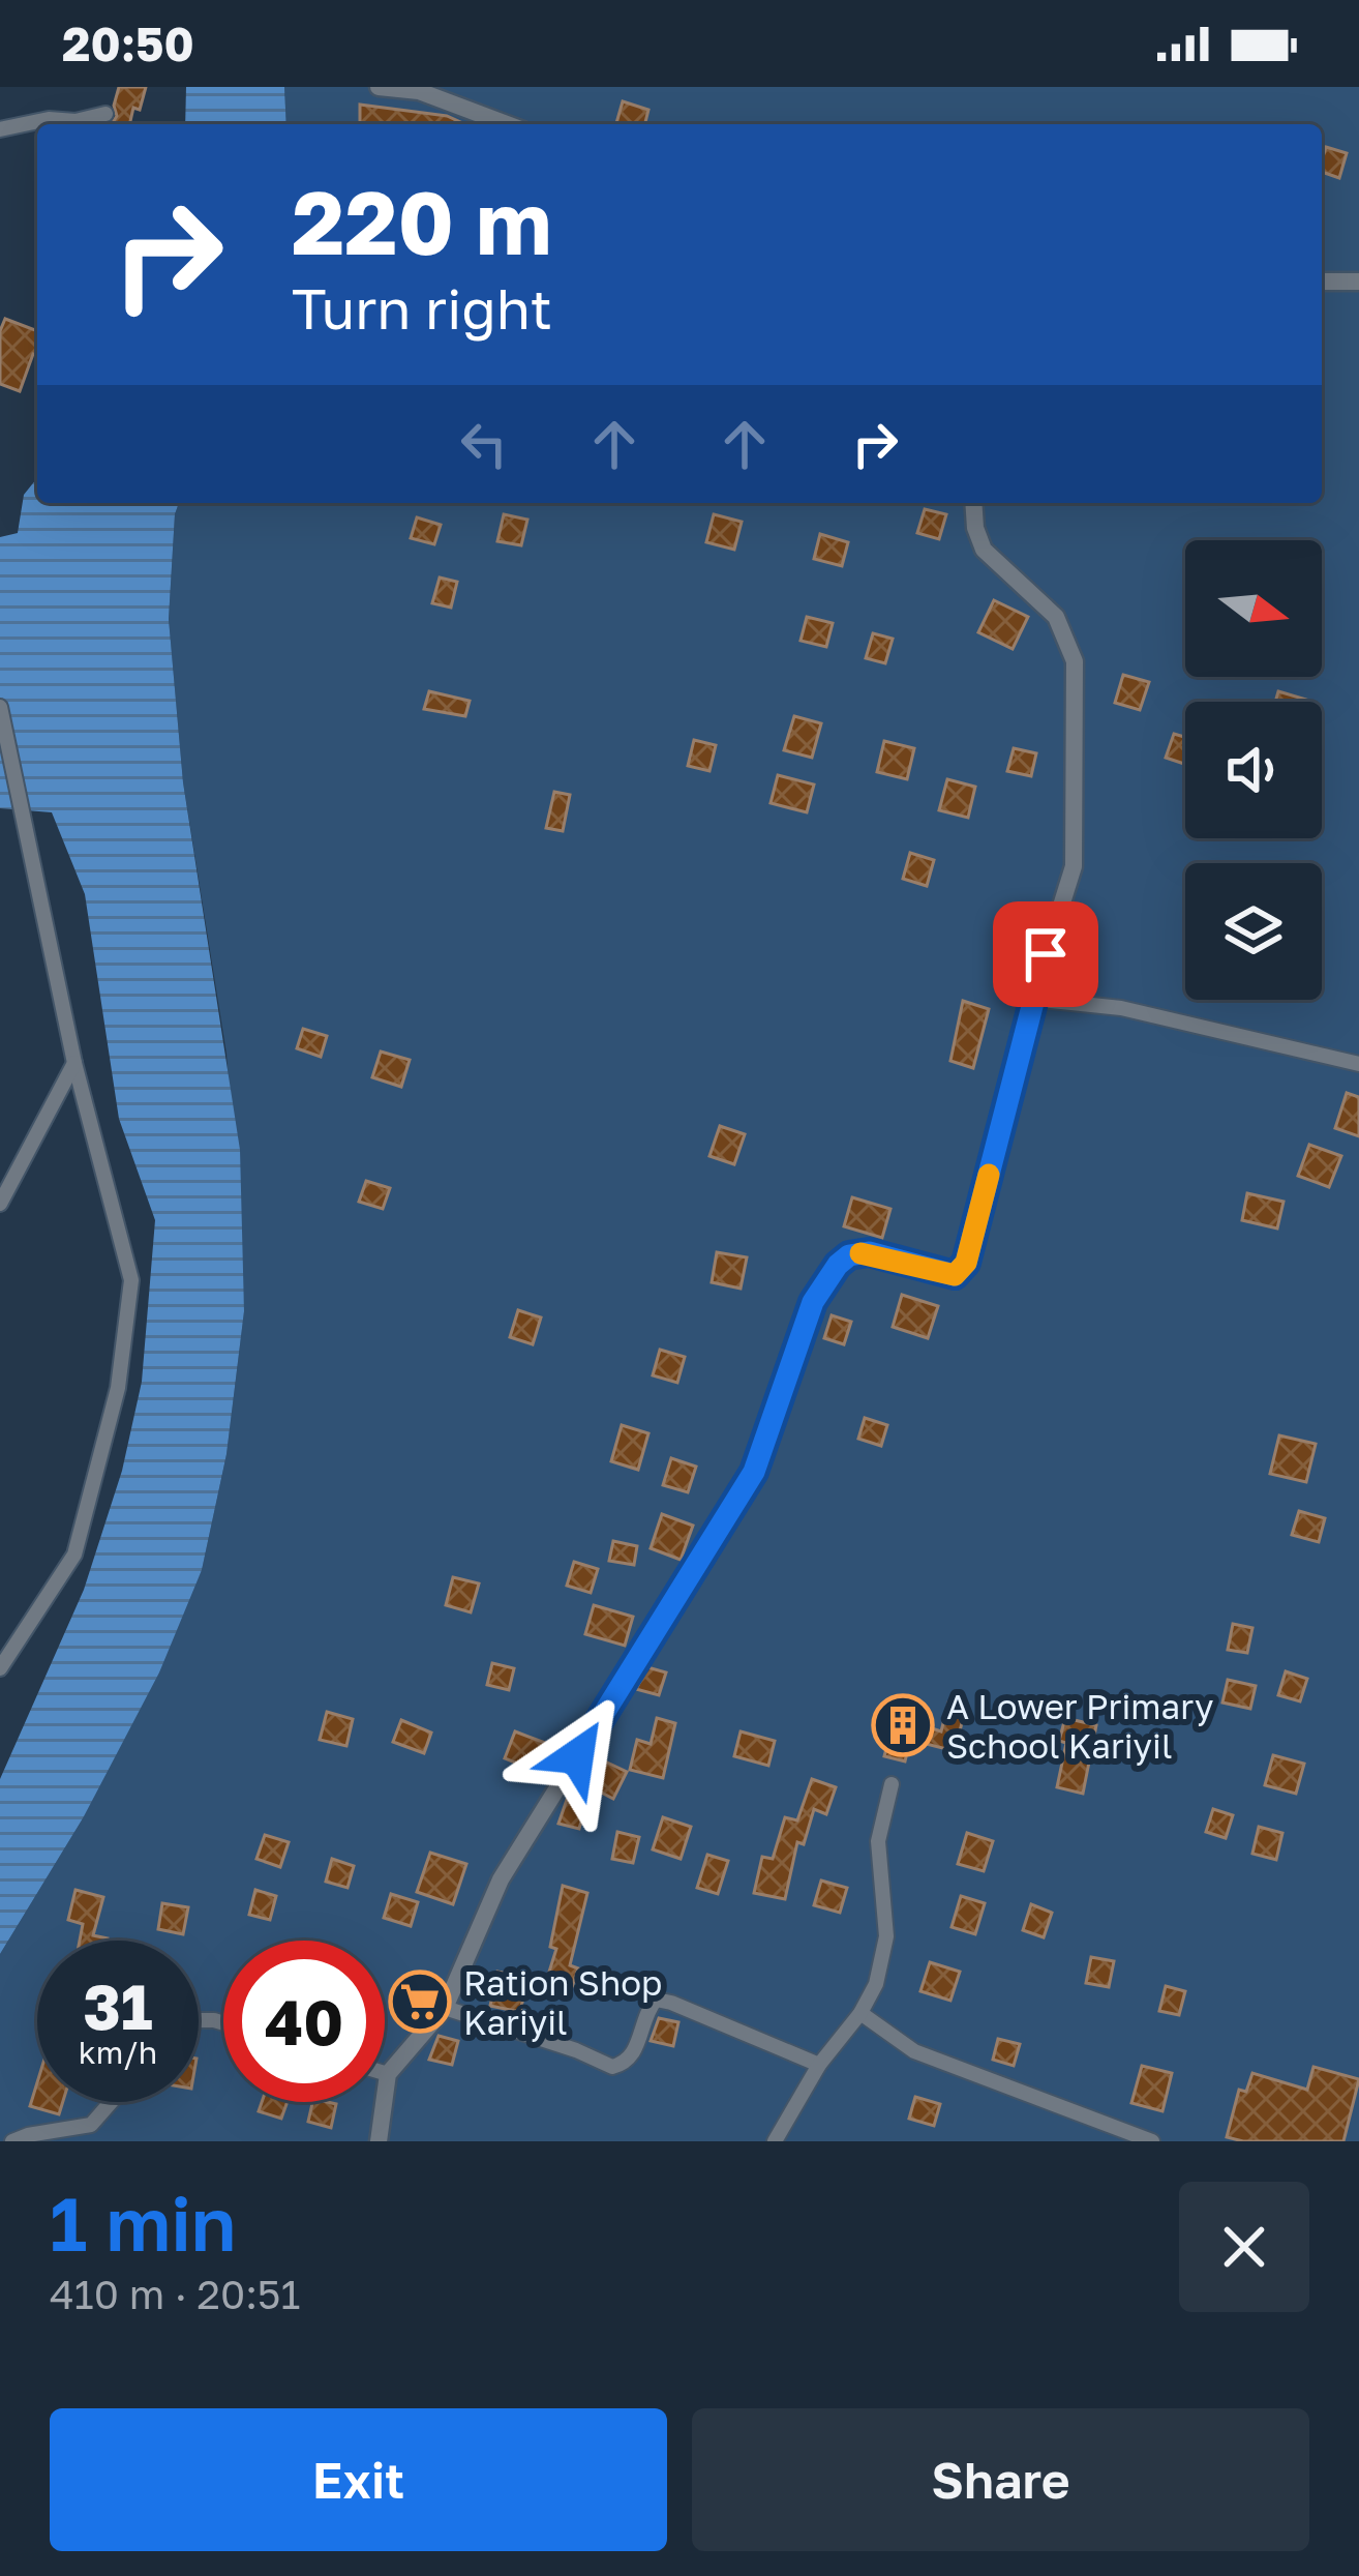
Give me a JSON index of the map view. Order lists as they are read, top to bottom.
{
  "places": {
    "building": ["A Lower Primary School Kariyil"],
    "supermarket": ["Ration Shop Kariyil"]
  },
  "north": "right",
  "page": {
    "status": "20:50",
    "turn": ["220 m", "Turn right"],
    "speed": "31 km/h",
    "limit": "40",
    "heading": ["1 min", "410 m · 20:51"],
    "buttons": ["Exit", "Share"]
  }
}
